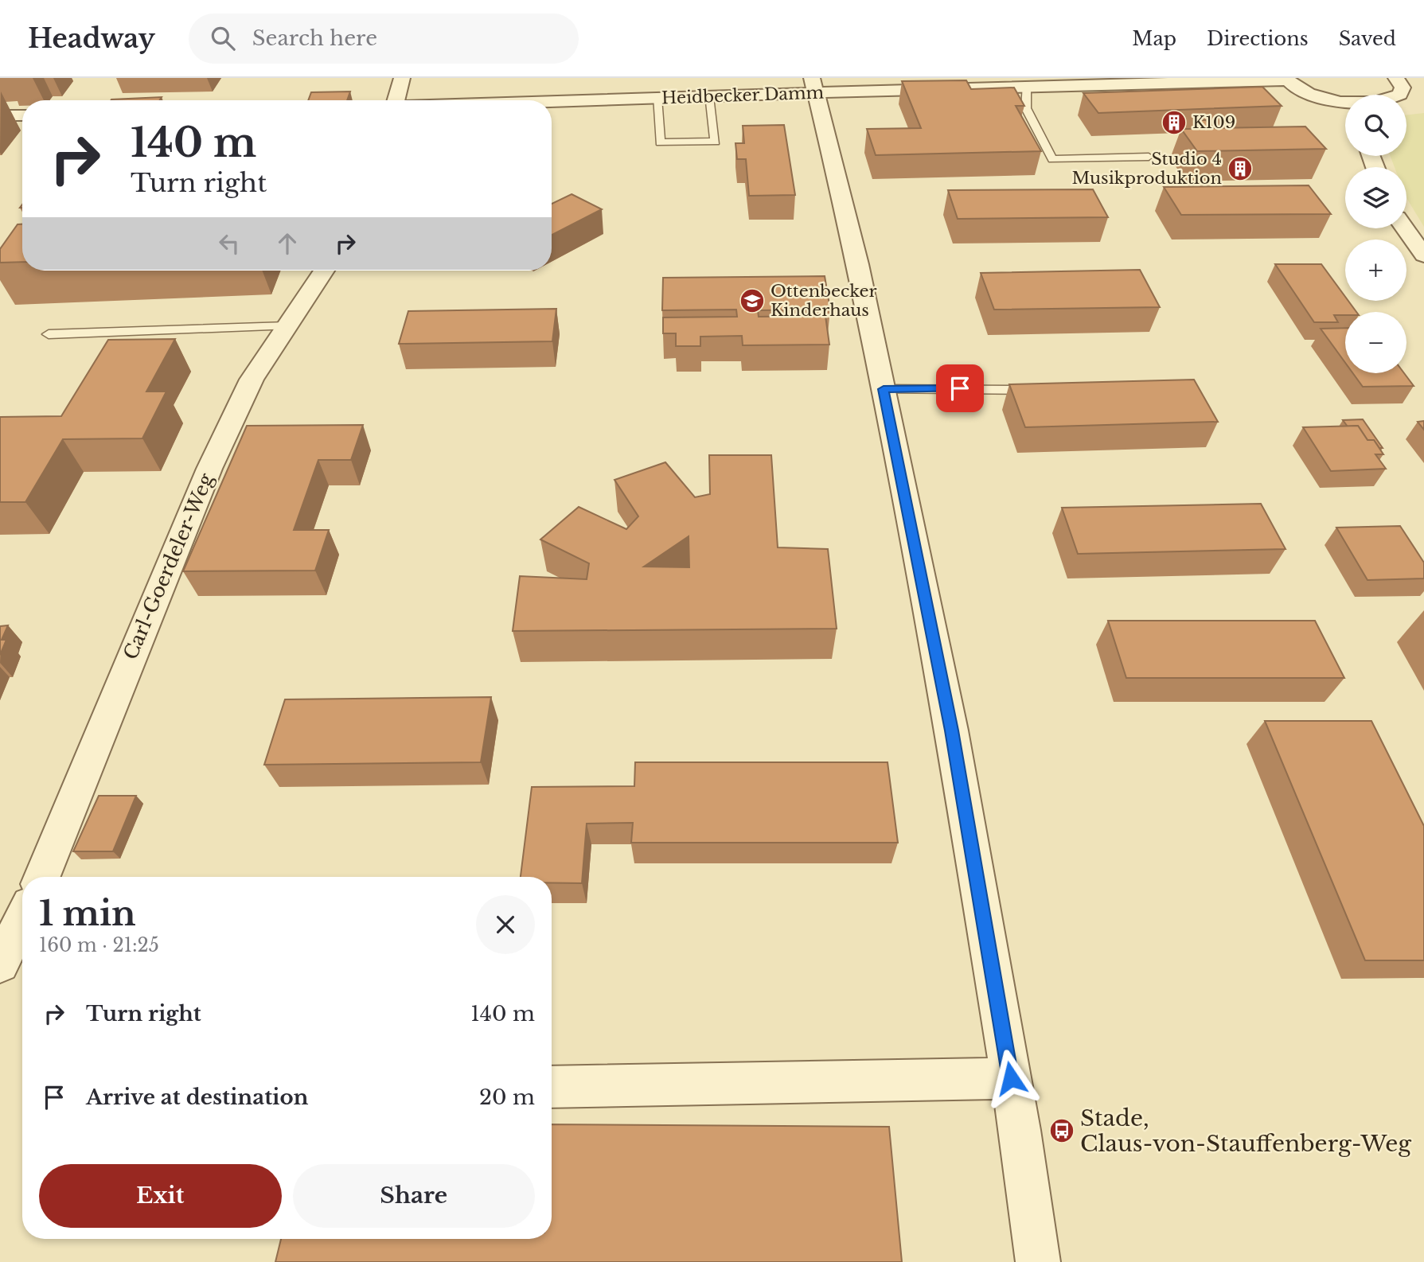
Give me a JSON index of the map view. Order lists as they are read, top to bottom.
{
  "streets": {
    "street": ["Heidbecker Damm", "Carl-Goerdeler-Weg"]
  },
  "places": {
    "building": ["K109", "Studio 4 Musikproduktion"],
    "school or university": ["Ottenbecker Kinderhaus"],
    "bus stop": ["Stade, Claus-von-Stauffenberg-Weg"]
  },
  "page": {
    "header": "Headway",
    "search": "Search here",
    "nav": ["Map", "Directions", "Saved"],
    "map_buttons": ["+", "−"],
    "turn": ["140 m", "Turn right"],
    "heading": ["1 min", "160 m · 21:25"],
    "list": [
      {
        "name": "Turn right",
        "value": "140 m"
      },
      {
        "name": "Arrive at destination",
        "value": "20 m"
      }
    ],
    "buttons": ["Exit", "Share"]
  }
}
